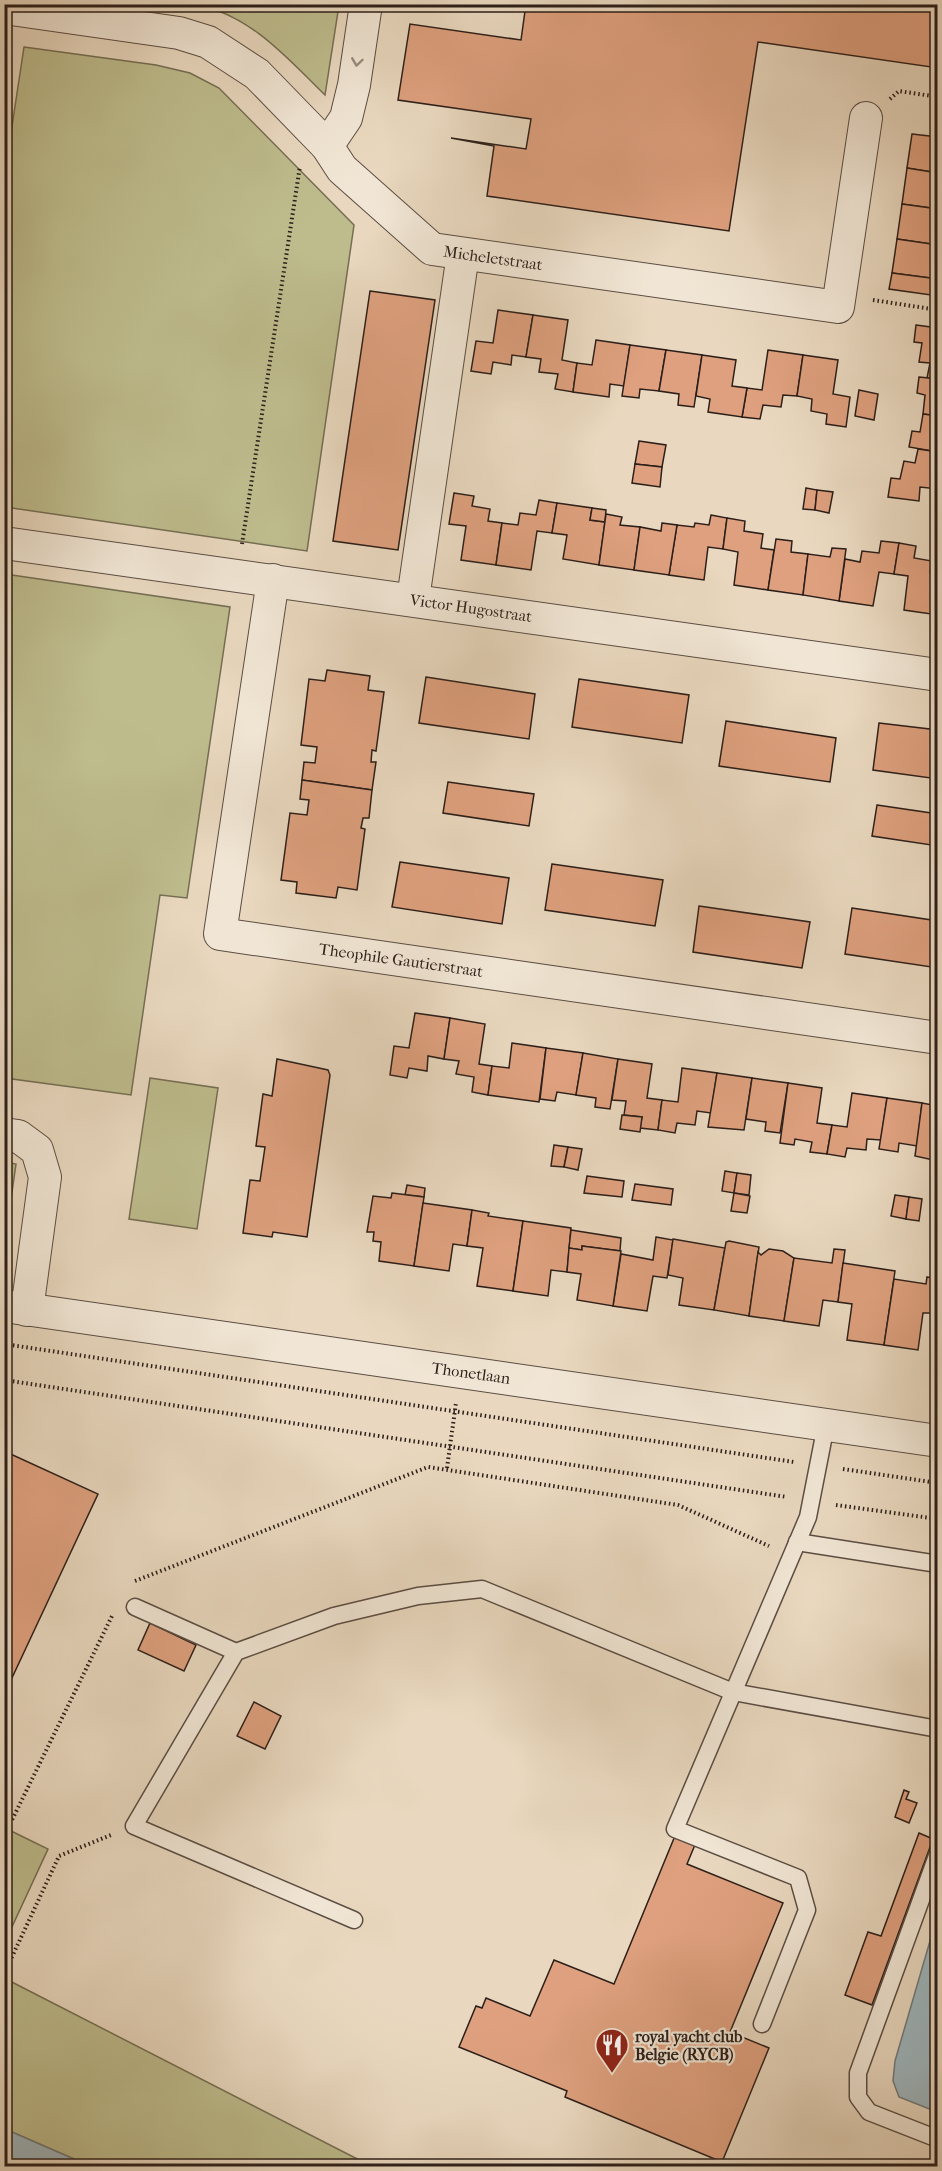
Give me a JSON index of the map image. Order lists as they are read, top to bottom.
{
  "streets": {
    "street": [
      "Micheletstraat",
      "Victor Hugostraat",
      "Theophile Gautierstraat",
      "Thonetlaan"
    ]
  },
  "crossings": [
    ["Victor Hugostraat", "Theophile Gautierstraat"]
  ],
  "places": {
    "restaurant": ["royal yacht club Belgie (RYCB)"]
  }
}
